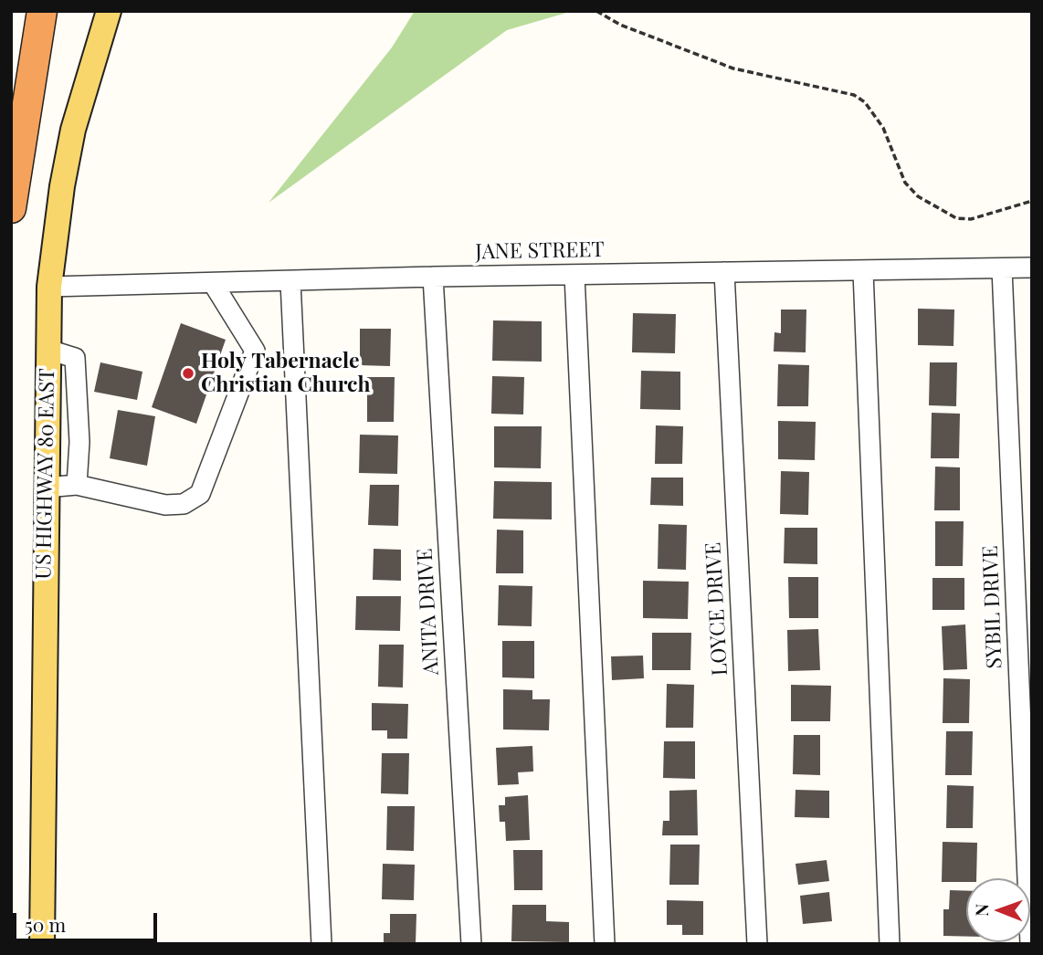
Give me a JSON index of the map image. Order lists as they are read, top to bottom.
{
  "streets": {
    "main road": ["US HIGHWAY 80 EAST"],
    "street": [
      "JANE STREET",
      "SYBIL DRIVE",
      "LOYCE DRIVE",
      "ANITA DRIVE"
    ]
  },
  "crossings": [
    ["JANE STREET", "US HIGHWAY 80 EAST"],
    ["JANE STREET", "SYBIL DRIVE"],
    ["JANE STREET", "LOYCE DRIVE"],
    ["JANE STREET", "ANITA DRIVE"]
  ],
  "places": ["Holy Tabernacle Christian Church"],
  "scale_bar": "50 m",
  "north": "left"
}
